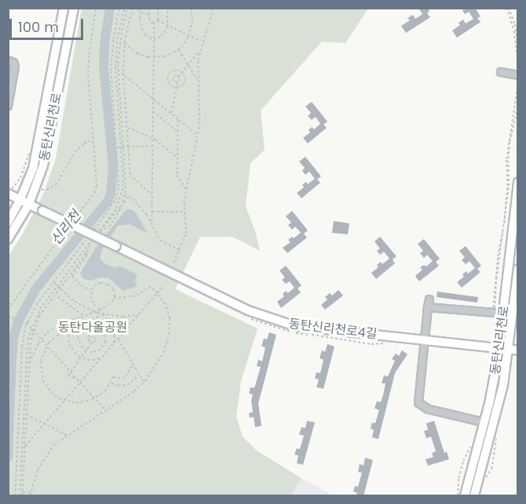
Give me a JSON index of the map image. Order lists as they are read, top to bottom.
{
  "streets": {
    "main road": ["동탄신리천로", "동탄신리천로4길"]
  },
  "crossings": [
    ["동탄신리천로", "동탄신리천로4길"]
  ],
  "water": ["신리천"],
  "parks": ["동탄다올공원"],
  "scale_bar": "100 m"
}
